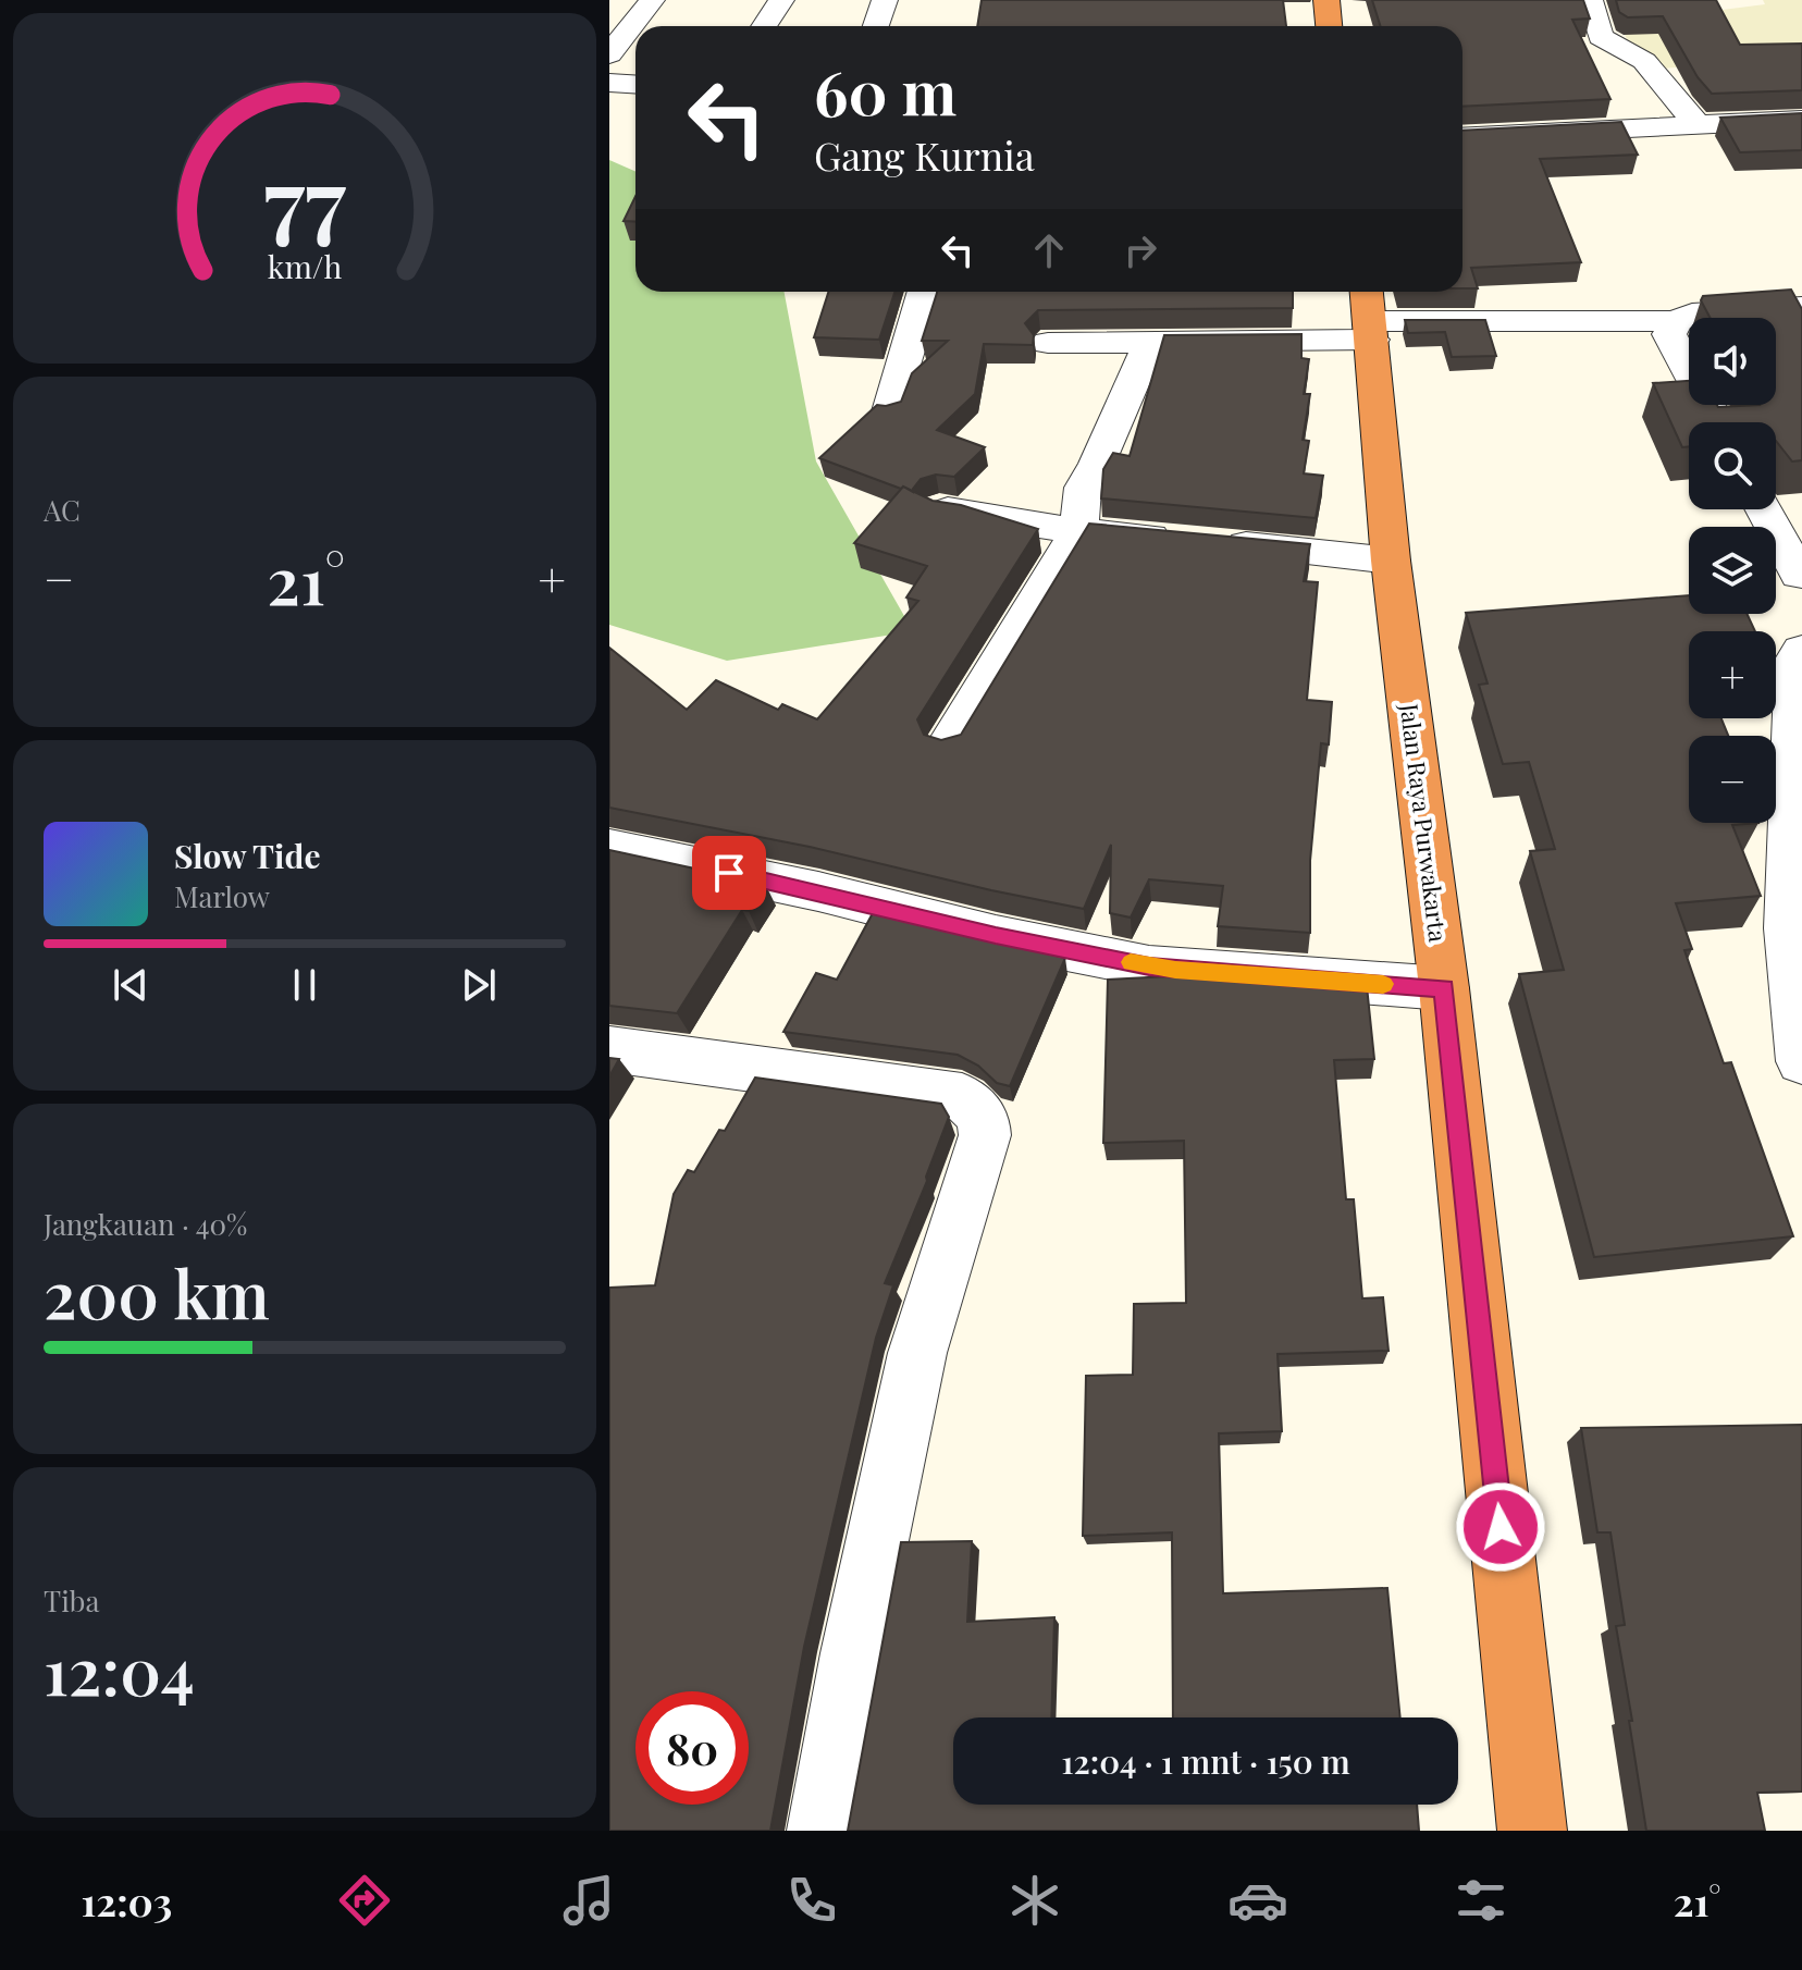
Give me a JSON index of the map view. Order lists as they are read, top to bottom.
{
  "streets": {
    "highway": ["Jalan Raya Purwakarta"]
  },
  "page": {
    "turn": ["60 m", "Gang Kurnia"],
    "map_buttons": ["+", "−"],
    "tile": [
      "AC",
      ["Jangkauan · 40%", "200 km"],
      ["Tiba", "12:04"]
    ],
    "heat": ["−", "21°", "+"],
    "song": ["Slow Tide", "Marlow"],
    "limit": "80",
    "trip": "12:04 · 1 mnt · 150 m",
    "tabs": ["12:03", "21°"],
    "gauge": ["77", "km/h"]
  }
}
